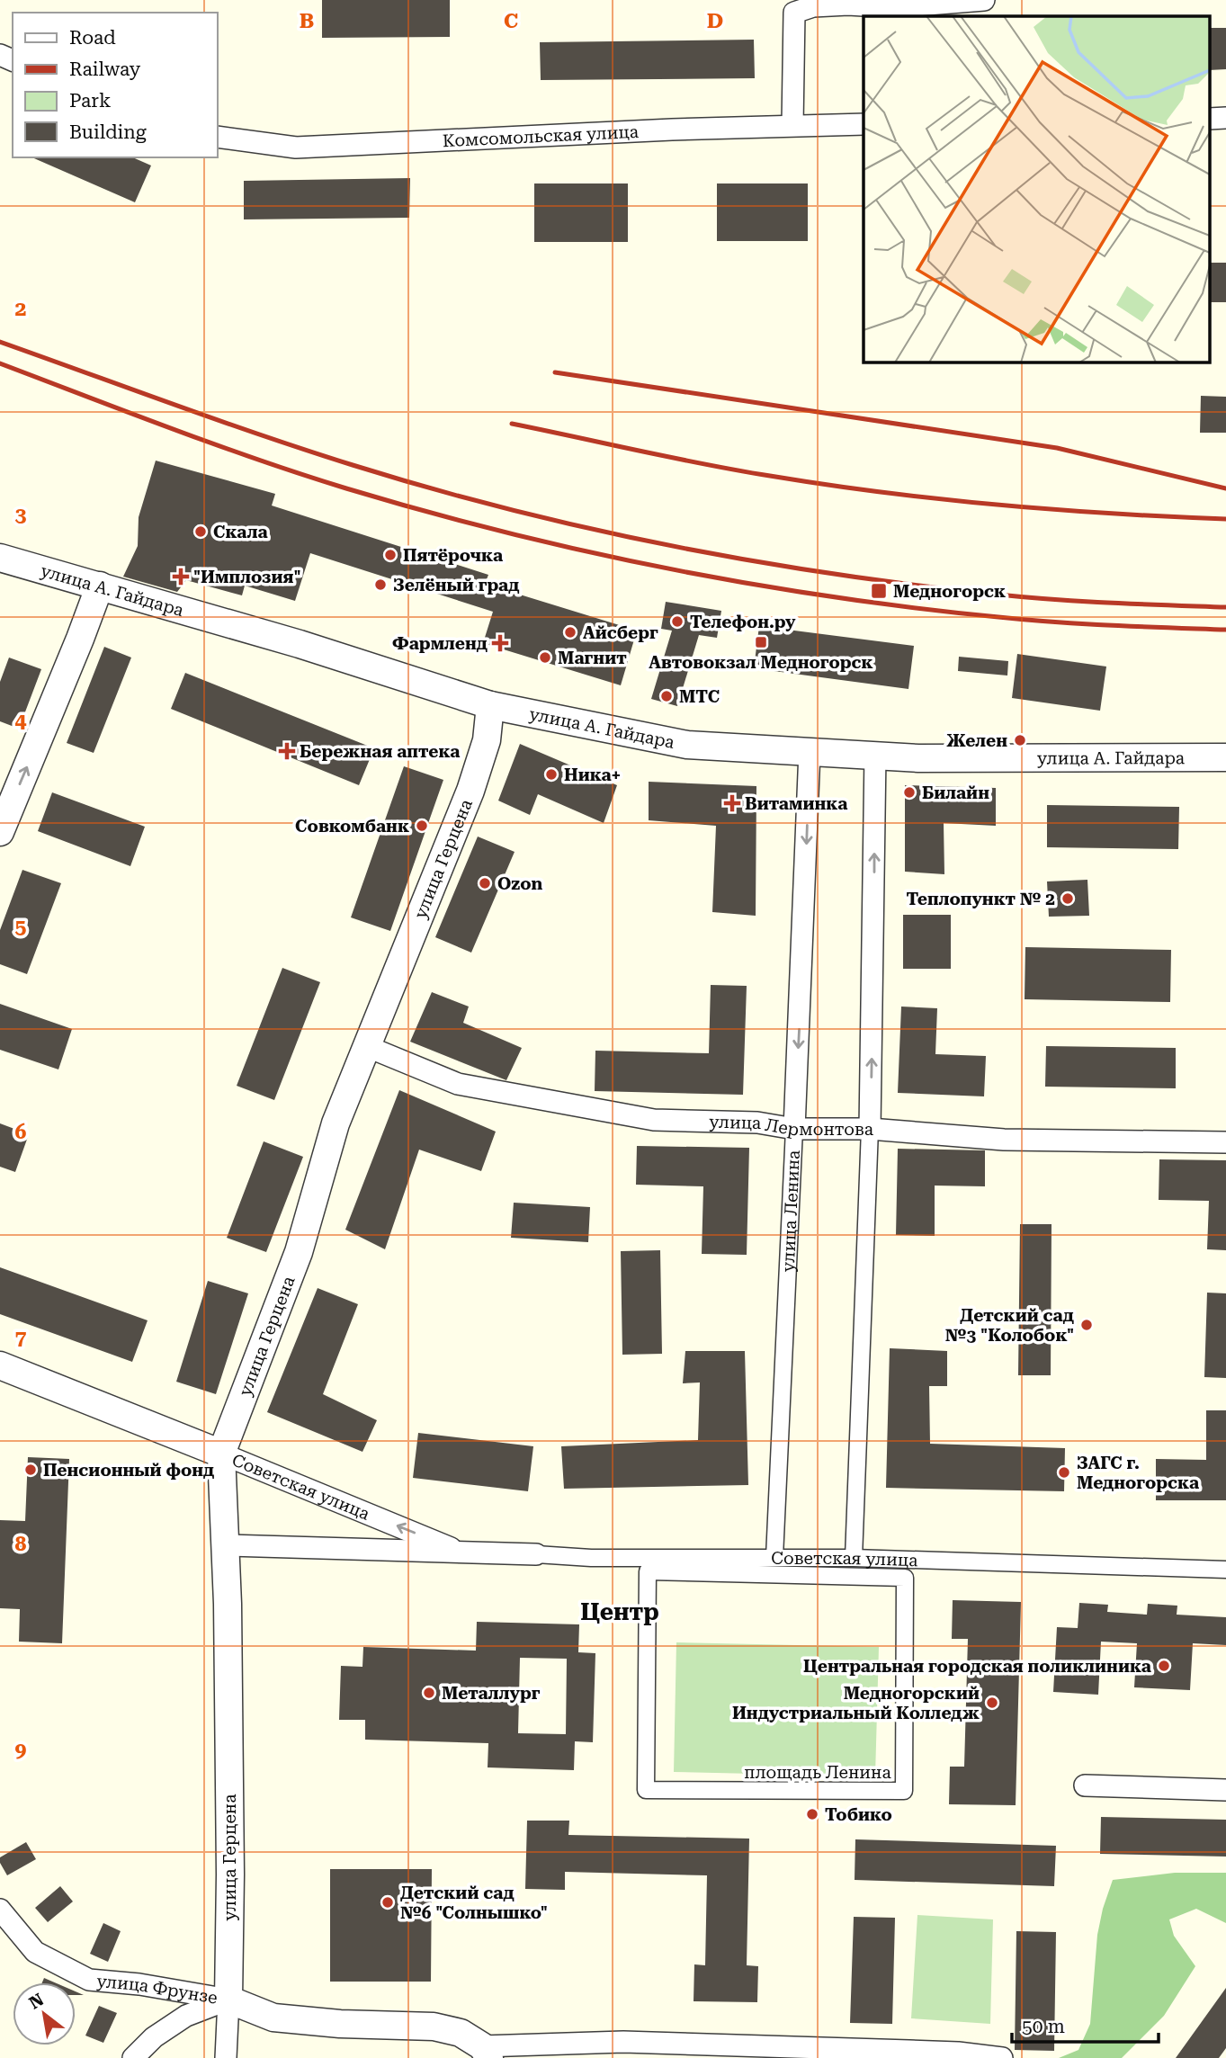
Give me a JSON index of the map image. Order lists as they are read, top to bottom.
{
  "streets": {
    "street": [
      "Комсомольская улица",
      "улица А. Гайдара",
      "улица Герцена",
      "улица Лермонтова",
      "улица Ленина",
      "Советская улица",
      "площадь Ленина",
      "улица Фрунзе"
    ]
  },
  "crossings": [
    ["улица А. Гайдара", "улица Герцена"],
    ["улица А. Гайдара", "улица Ленина"],
    ["улица Герцена", "улица Лермонтова"],
    ["улица Герцена", "Советская улица"],
    ["улица Герцена", "улица Фрунзе"],
    ["улица Лермонтова", "улица Ленина"],
    ["улица Ленина", "Советская улица"]
  ],
  "districts": ["Центр"],
  "places": {
    "other": [
      "Скала",
      "Пятёрочка",
      "Зелёный град",
      "Телефон.ру",
      "Айсберг",
      "Магнит",
      "МТС",
      "Желен",
      "Ника+",
      "Билайн",
      "Совкомбанк",
      "Ozon",
      "Теплопункт № 2",
      "Детский сад №3 \"Колобок\"",
      "Пенсионный фонд",
      "ЗАГС г. Медногорска",
      "Центральная городская поликлиника",
      "Металлург",
      "Медногорский Индустриальный Колледж",
      "Тобико",
      "Детский сад №6 \"Солнышко\""
    ],
    "health": [
      "\"Имплозия\"",
      "Фармленд",
      "Бережная аптека",
      "Витаминка"
    ],
    "transit": ["Медногорск", "Автовокзал Медногорск"]
  },
  "legend": [
    "Road",
    "Railway",
    "Park",
    "Building"
  ],
  "scale_bar": "50 m",
  "north": "top left",
  "grid": {
    "columns": ["B", "C", "D"],
    "rows": [
      "2",
      "3",
      "4",
      "5",
      "6",
      "7",
      "8",
      "9"
    ]
  }
}
